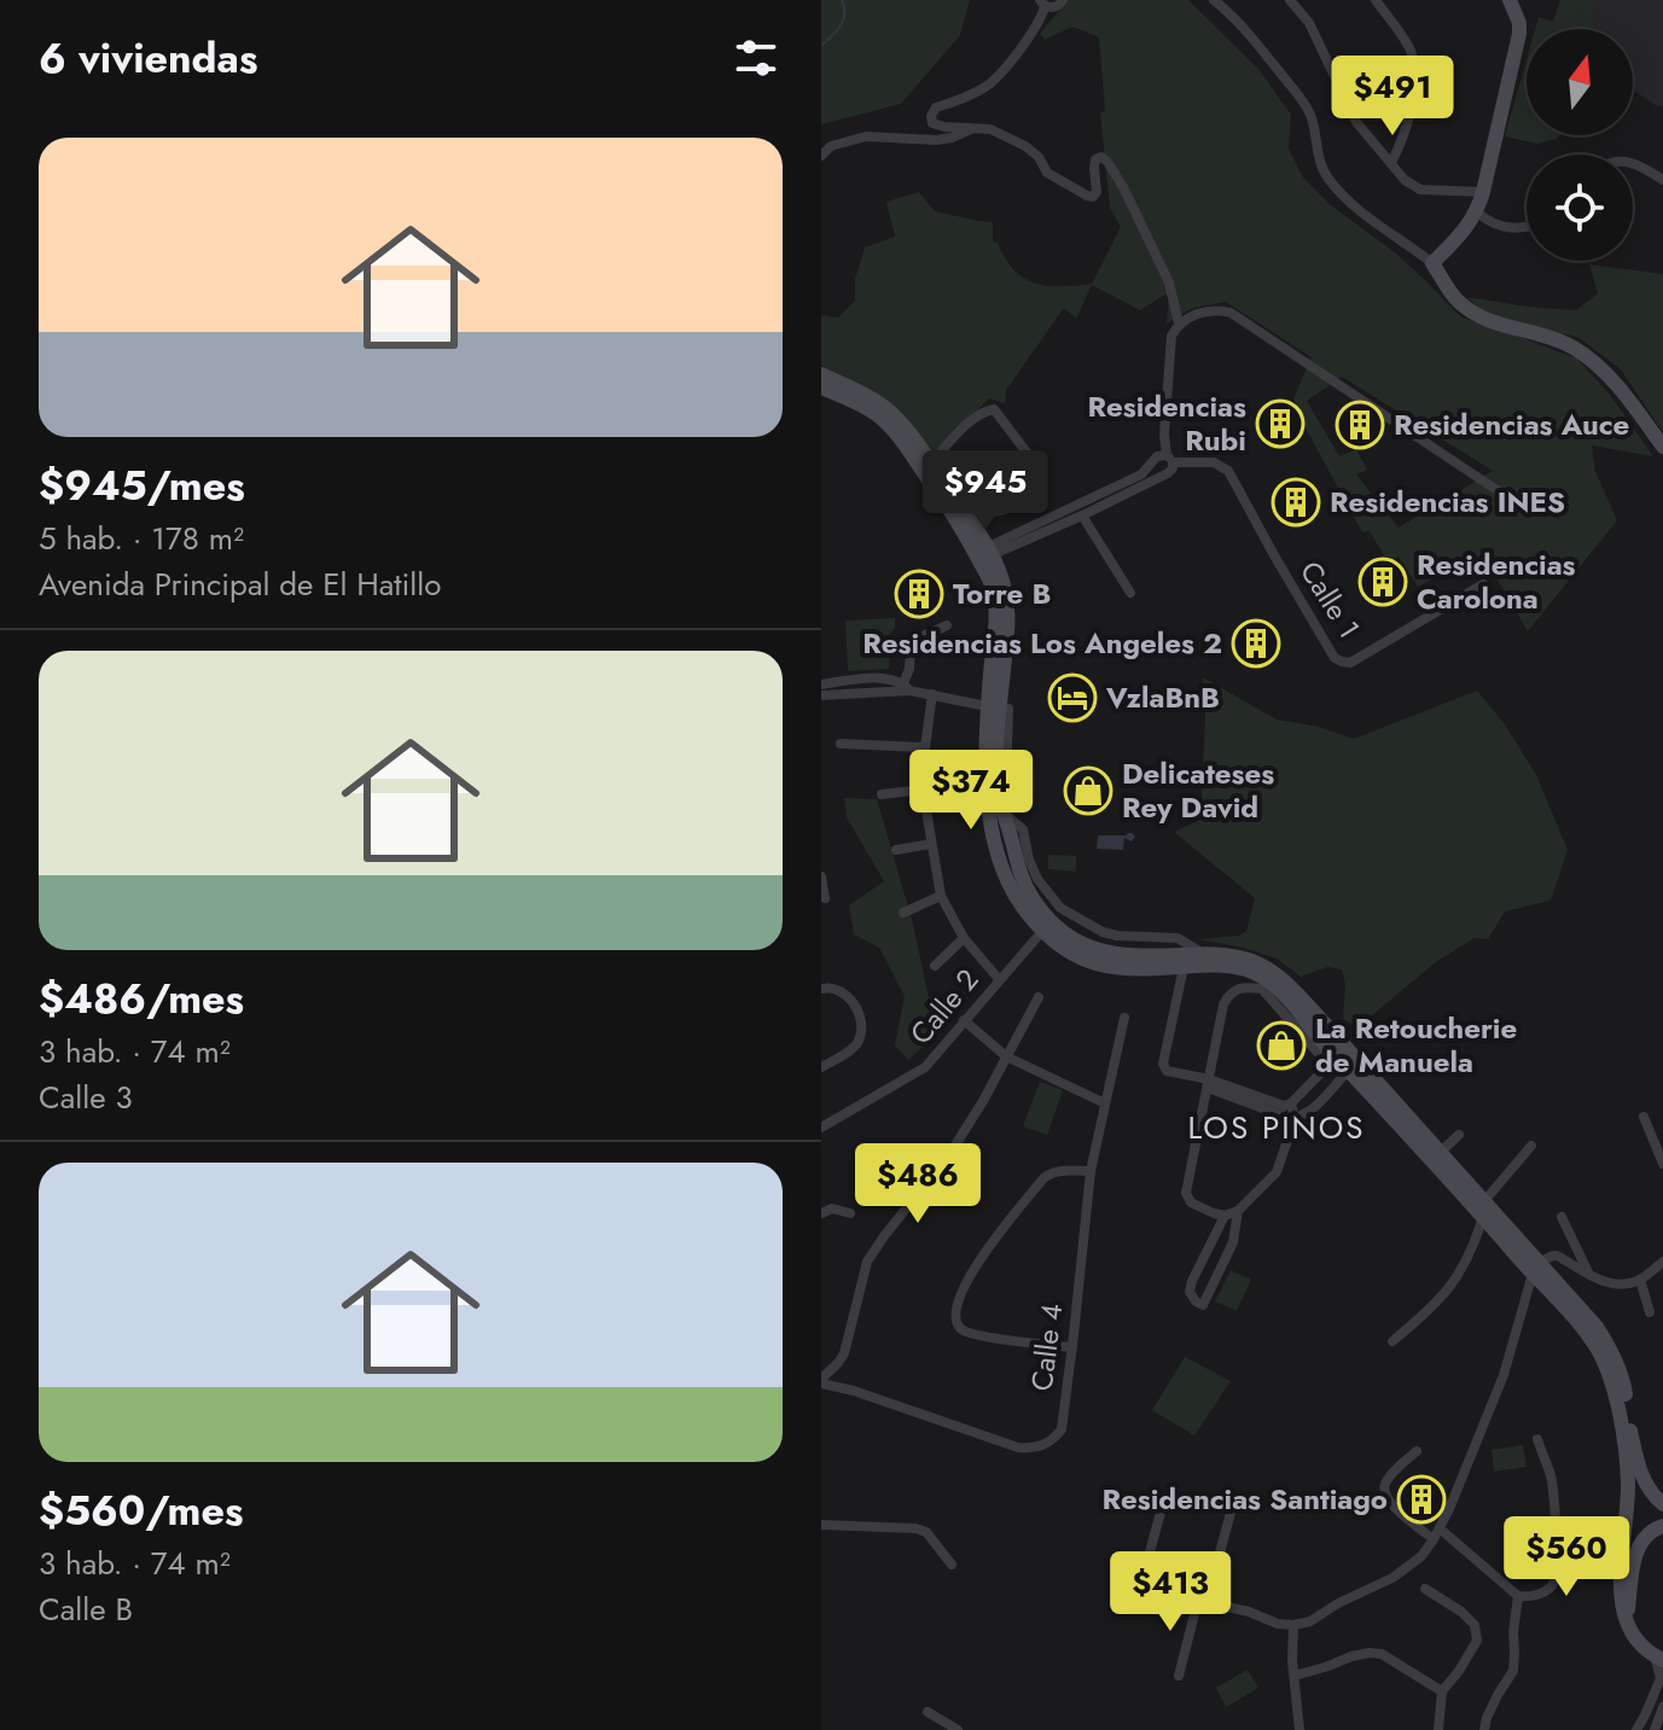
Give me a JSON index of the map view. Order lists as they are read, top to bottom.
{
  "streets": {
    "street": ["Calle 1", "Calle 2", "Calle 4"]
  },
  "districts": ["LOS PINOS"],
  "places": {
    "building": [
      "Residencias Rubi",
      "Residencias Auce",
      "Residencias INES",
      "Residencias Carolona",
      "Torre B",
      "Residencias Los Angeles 2",
      "Residencias Santiago"
    ],
    "hotel": ["VzlaBnB"],
    "shop": ["Delicateses Rey David", "La Retoucherie de Manuela"]
  },
  "north": "top",
  "page": {
    "heading": "6 viviendas",
    "price": [
      "$491",
      "$945",
      "$374",
      "$486",
      "$560",
      "$413"
    ],
    "list": [
      {
        "name": "$945/mes",
        "note": "5 hab. · 178 m² · Avenida Principal de El Hatillo"
      },
      {
        "name": "$486/mes",
        "note": "3 hab. · 74 m² · Calle 3"
      },
      {
        "name": "$560/mes",
        "note": "3 hab. · 74 m² · Calle B"
      }
    ]
  }
}
